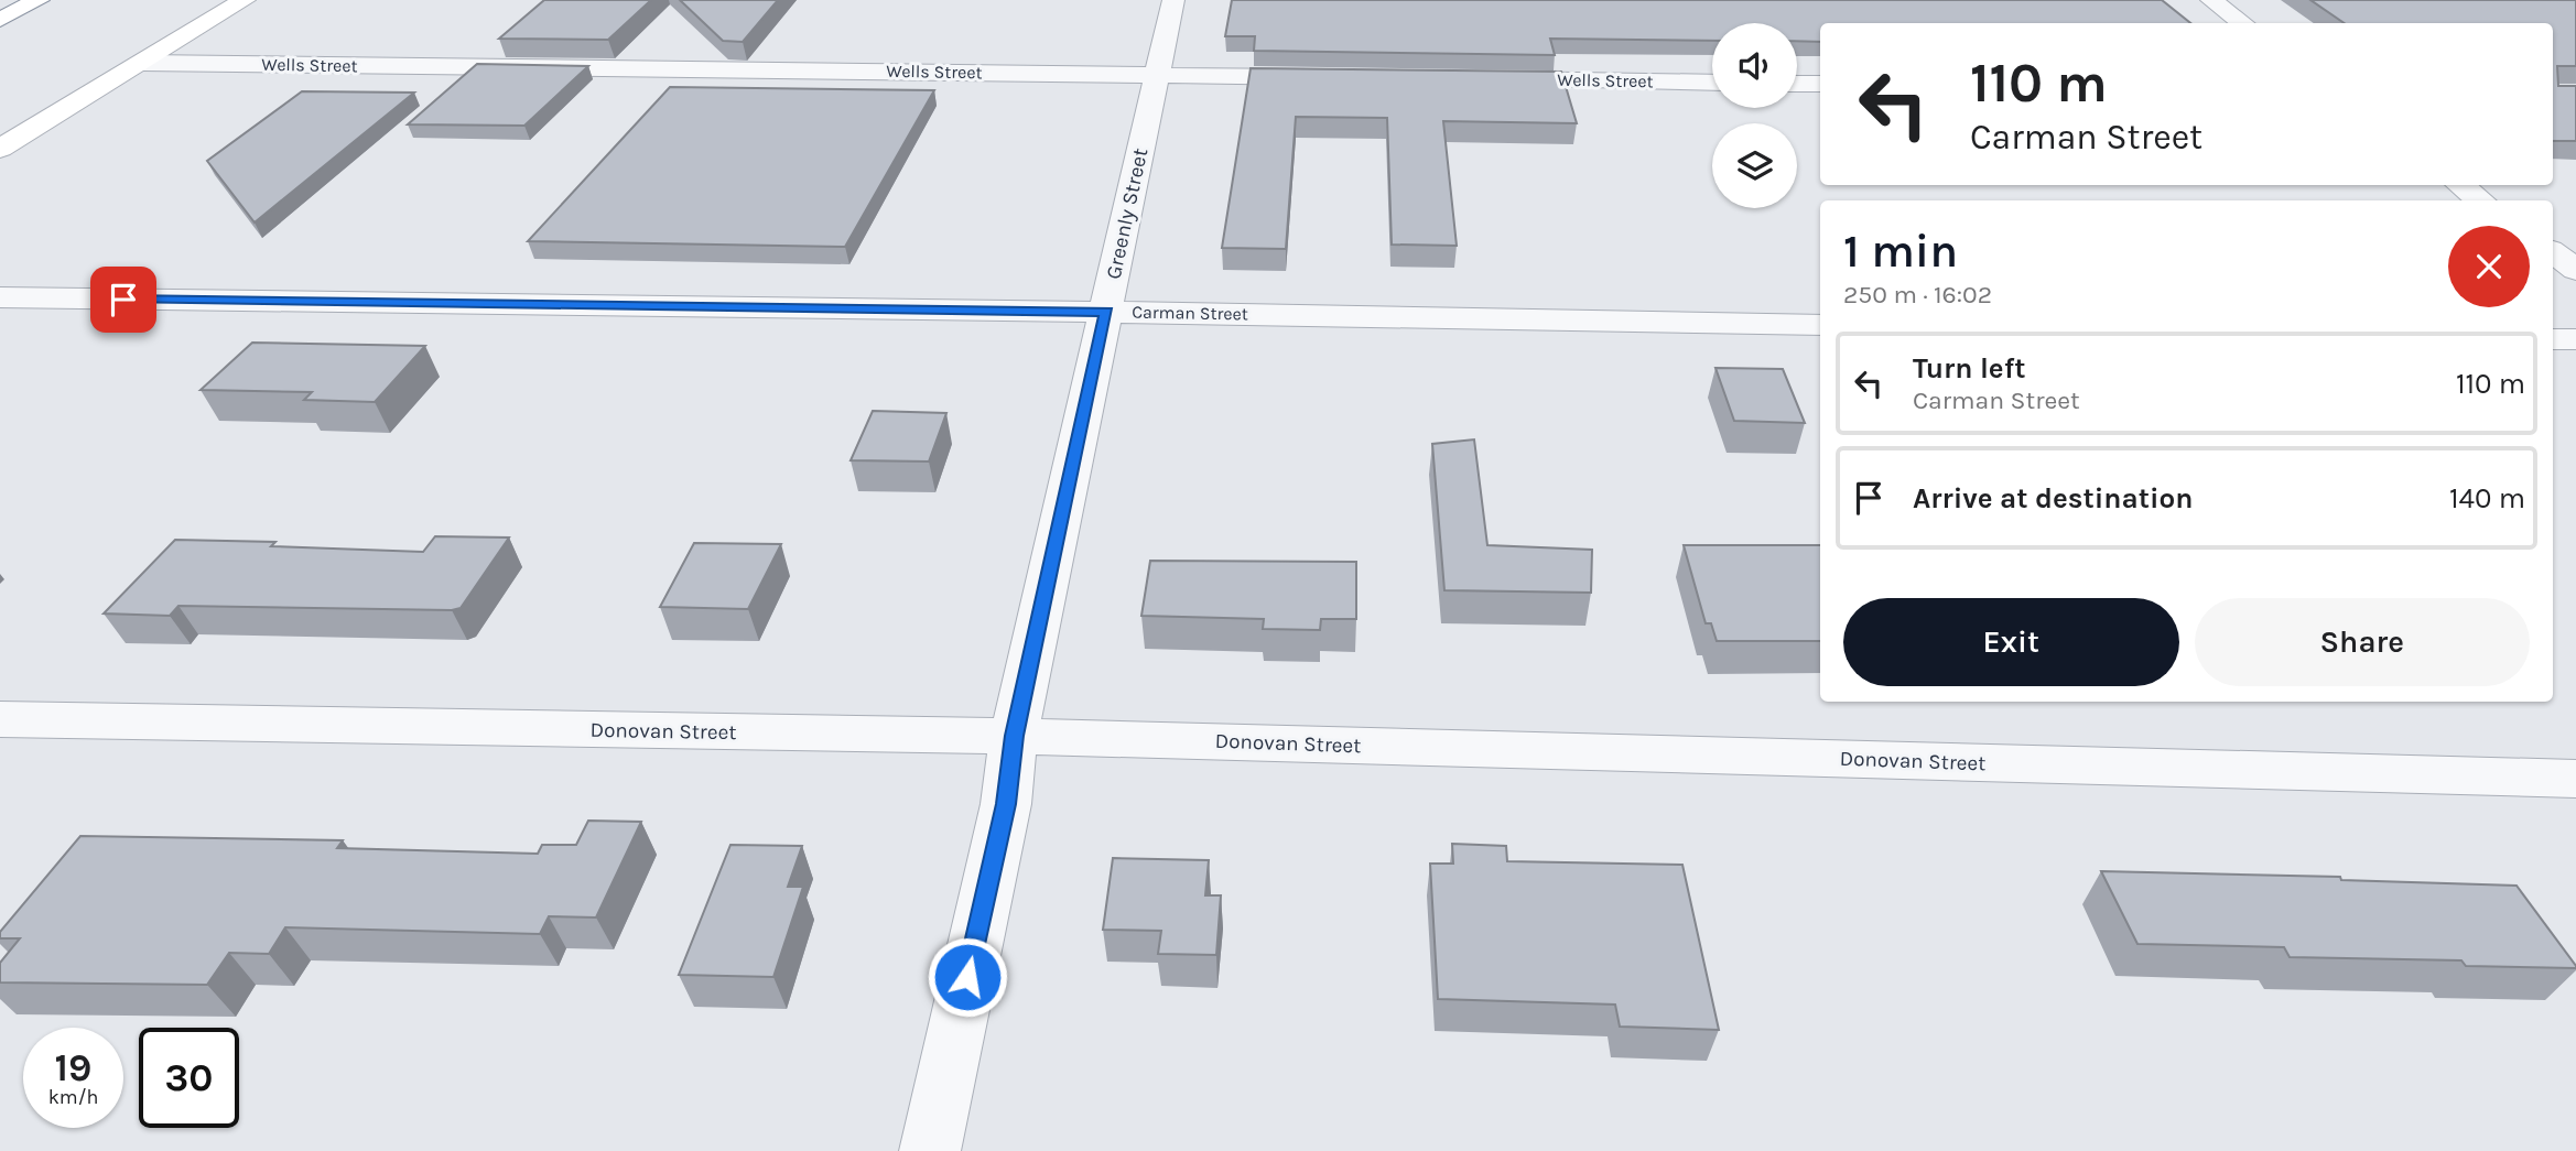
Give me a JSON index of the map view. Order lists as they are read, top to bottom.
{
  "streets": {
    "street": [
      "Wells Street",
      "Greenly Street",
      "Carman Street",
      "Donovan Street"
    ]
  },
  "crossings": [
    ["Wells Street", "Greenly Street"],
    ["Greenly Street", "Carman Street"],
    ["Greenly Street", "Donovan Street"]
  ],
  "page": {
    "turn": ["110 m", "Carman Street"],
    "heading": ["1 min", "250 m · 16:02"],
    "list": [
      {
        "name": "Turn left",
        "note": "Carman Street",
        "value": "110 m"
      },
      {
        "name": "Arrive at destination",
        "value": "140 m"
      }
    ],
    "buttons": ["Exit", "Share"],
    "speed": "19 km/h",
    "limit": "30"
  }
}
